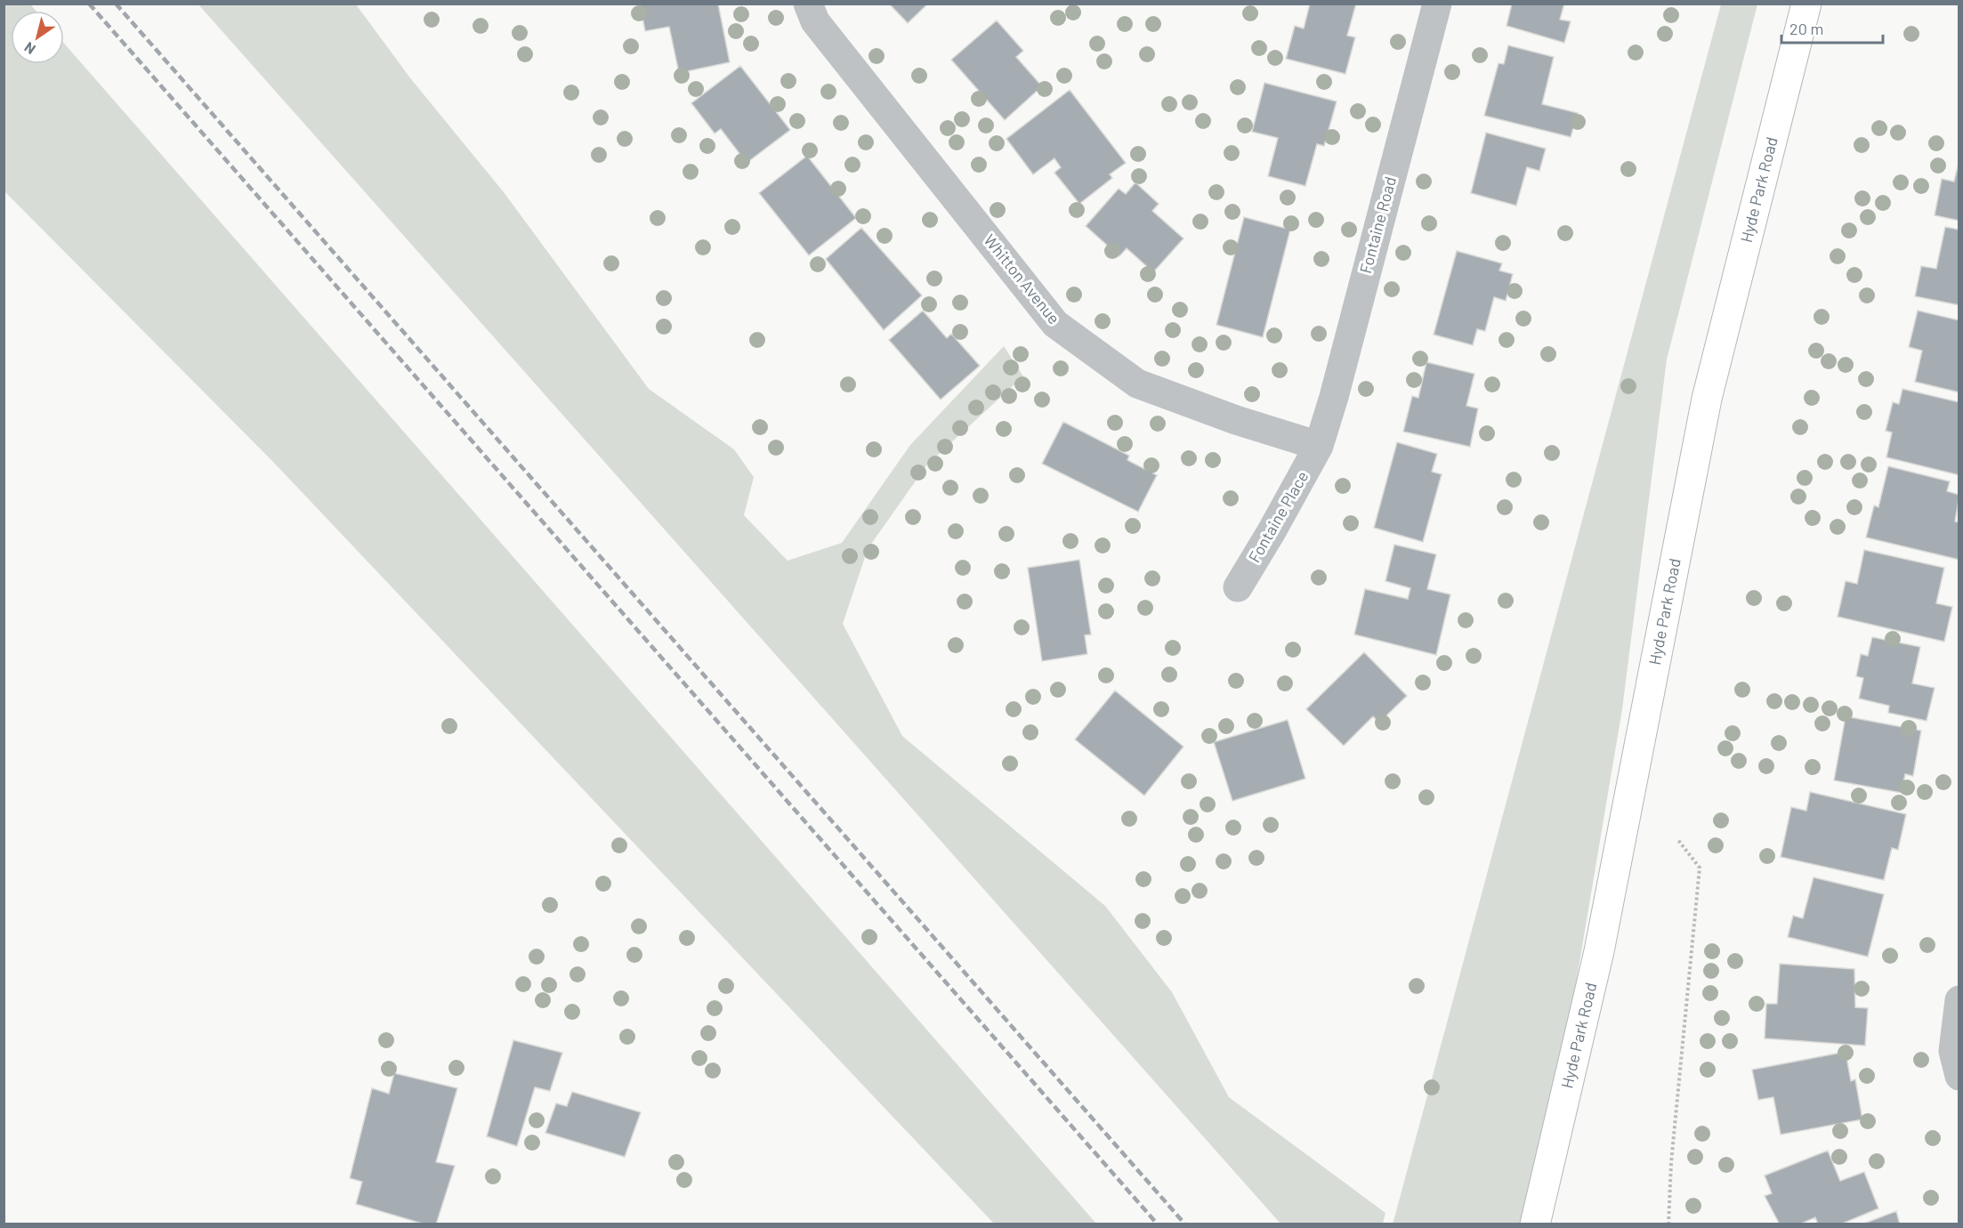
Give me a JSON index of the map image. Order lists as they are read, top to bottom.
{
  "streets": {
    "main road": ["Hyde Park Road"],
    "street": ["Fontaine Road", "Whitton Avenue", "Fontaine Place"]
  },
  "crossings": [
    ["Fontaine Road", "Whitton Avenue"],
    ["Fontaine Road", "Fontaine Place"],
    ["Whitton Avenue", "Fontaine Place"]
  ],
  "scale_bar": "20 m",
  "north": "bottom left"
}
